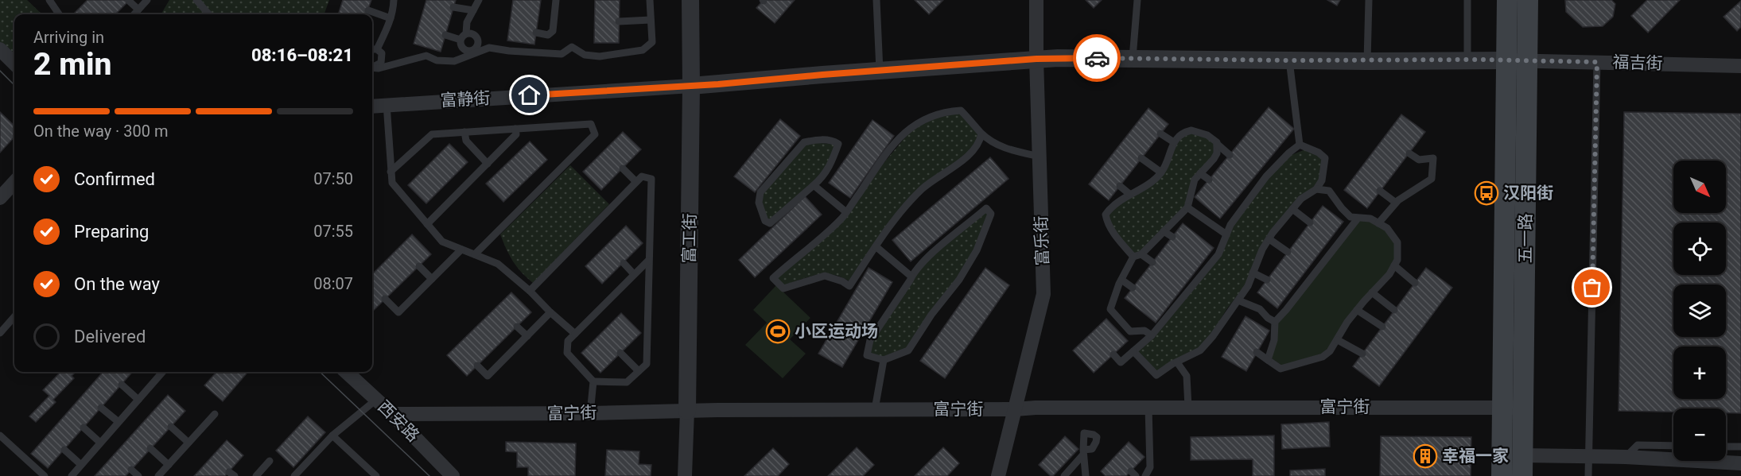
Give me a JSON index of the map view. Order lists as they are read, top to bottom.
{
  "streets": {
    "main road": ["五一路"],
    "street": [
      "福吉街",
      "富静街",
      "富工街",
      "富乐街",
      "富宁街",
      "西安路"
    ]
  },
  "crossings": [
    ["福吉街", "富静街"],
    ["福吉街", "五一路"],
    ["富静街", "富工街"],
    ["富静街", "五一路"],
    ["富静街", "富乐街"],
    ["富工街", "富宁街"],
    ["五一路", "富宁街"],
    ["富乐街", "富宁街"],
    ["富宁街", "西安路"]
  ],
  "places": {
    "bus stop": ["汉阳街"],
    "sports": ["小区运动场"],
    "building": ["幸福一家"]
  },
  "north": "bottom right",
  "page": {
    "heading": ["2 min", "Arriving in", "08:16–08:21"],
    "bar": "On the way · 300 m",
    "list": [
      ["Confirmed", "07:50"],
      ["Preparing", "07:55"],
      ["On the way", "08:07"],
      "Delivered"
    ],
    "map_buttons": ["+", "−"]
  }
}
